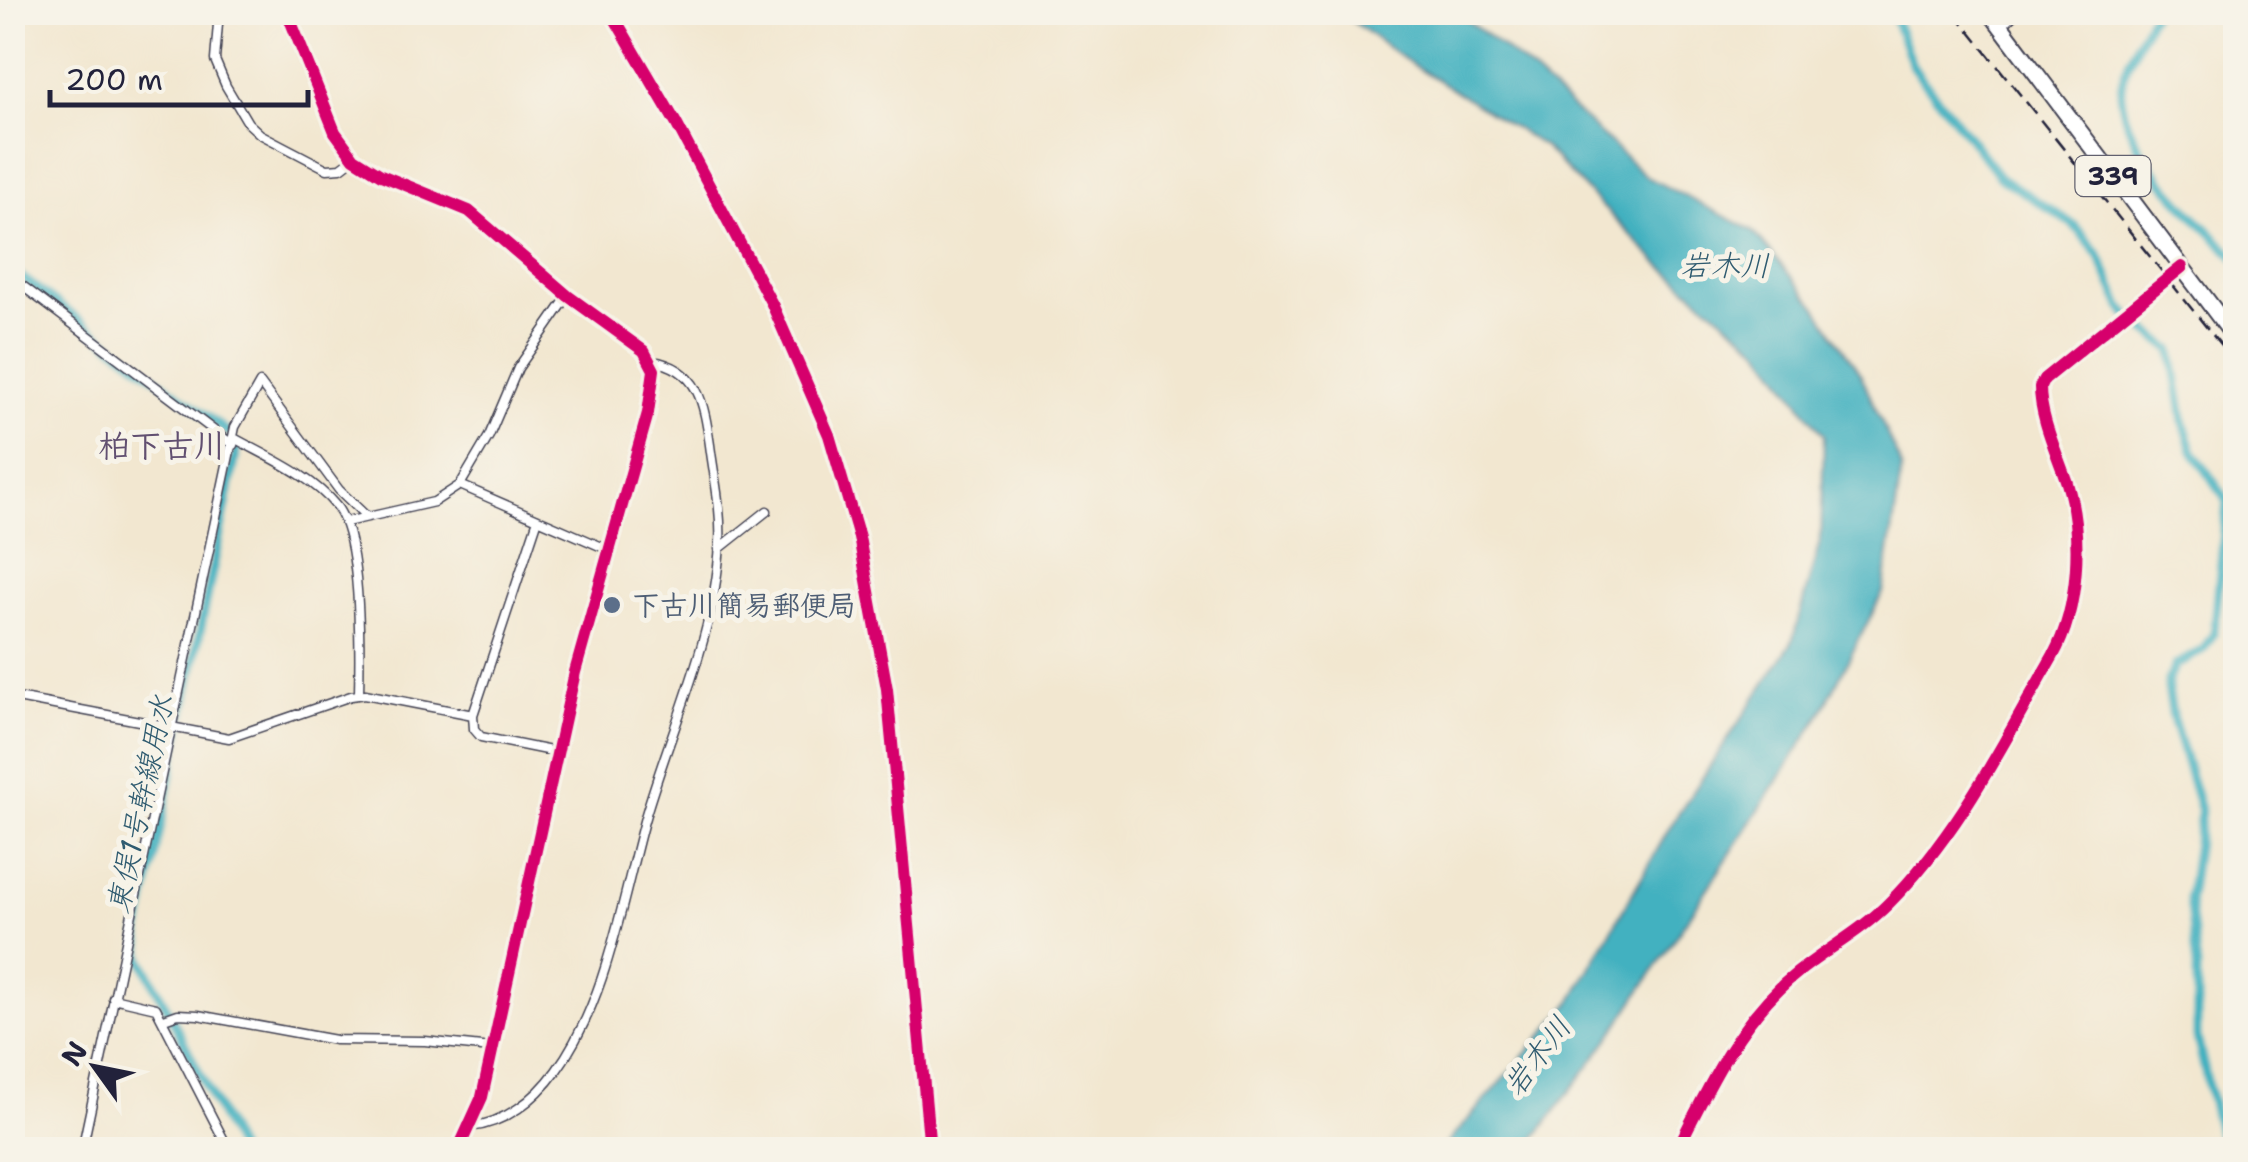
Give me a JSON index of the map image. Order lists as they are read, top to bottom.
{
  "streets": {
    "highway": ["339"]
  },
  "districts": ["柏下古川"],
  "water": ["岩木川", "東俣1号幹線用水"],
  "places": ["下古川簡易郵便局"],
  "scale_bar": "200 m",
  "north": "top left"
}
